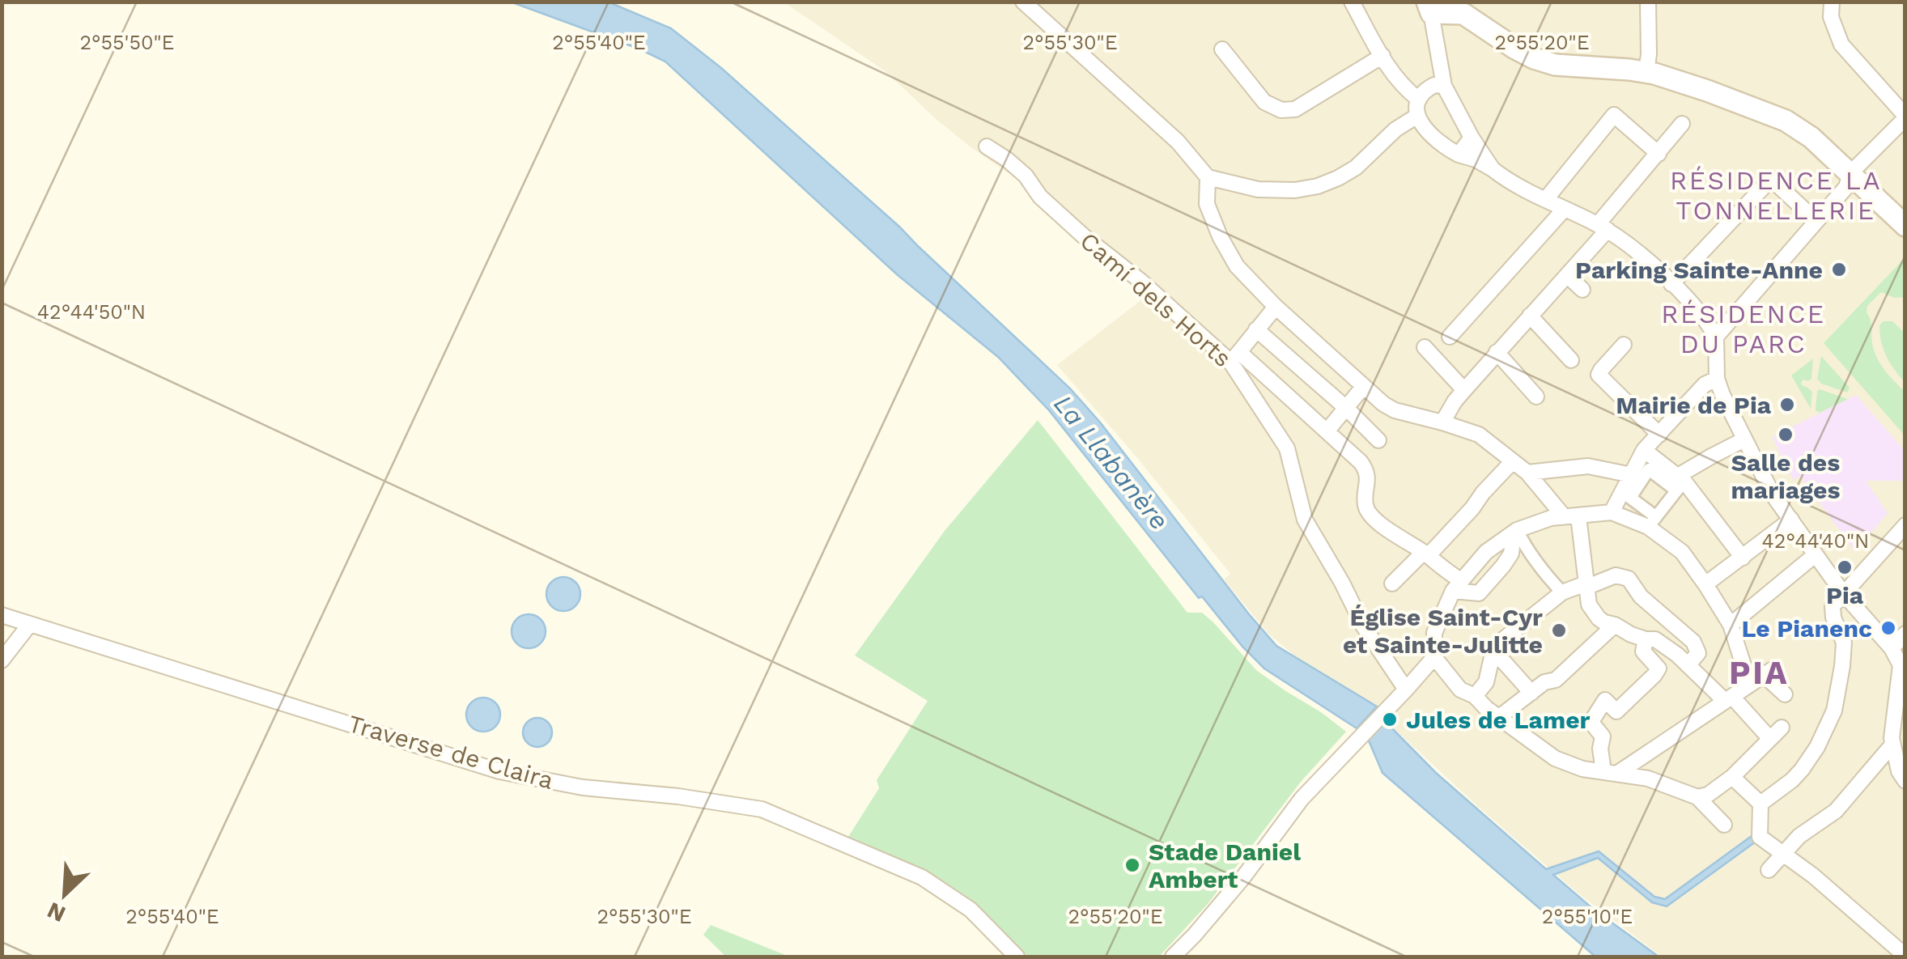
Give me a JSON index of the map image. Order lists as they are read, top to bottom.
{
  "streets": {
    "street": ["Camí dels Horts", "Traverse de Claira"]
  },
  "districts": ["RÉSIDENCE LA TONNELLERIE", "RÉSIDENCE DU PARC", "PIA"],
  "water": ["La Llabanère"],
  "places": [
    "Parking Sainte-Anne",
    "Mairie de Pia",
    "Salle des mariages",
    "Pia",
    "Le Pianenc",
    "Église Saint-Cyr et Sainte-Julitte",
    "Jules de Lamer",
    "Stade Daniel Ambert"
  ],
  "north": "bottom left",
  "coordinates": [
    "2°55'50\"E",
    "2°55'40\"E",
    "2°55'30\"E",
    "2°55'20\"E",
    "42°44'50\"N",
    "42°44'40\"N",
    "2°55'10\"E"
  ]
}
